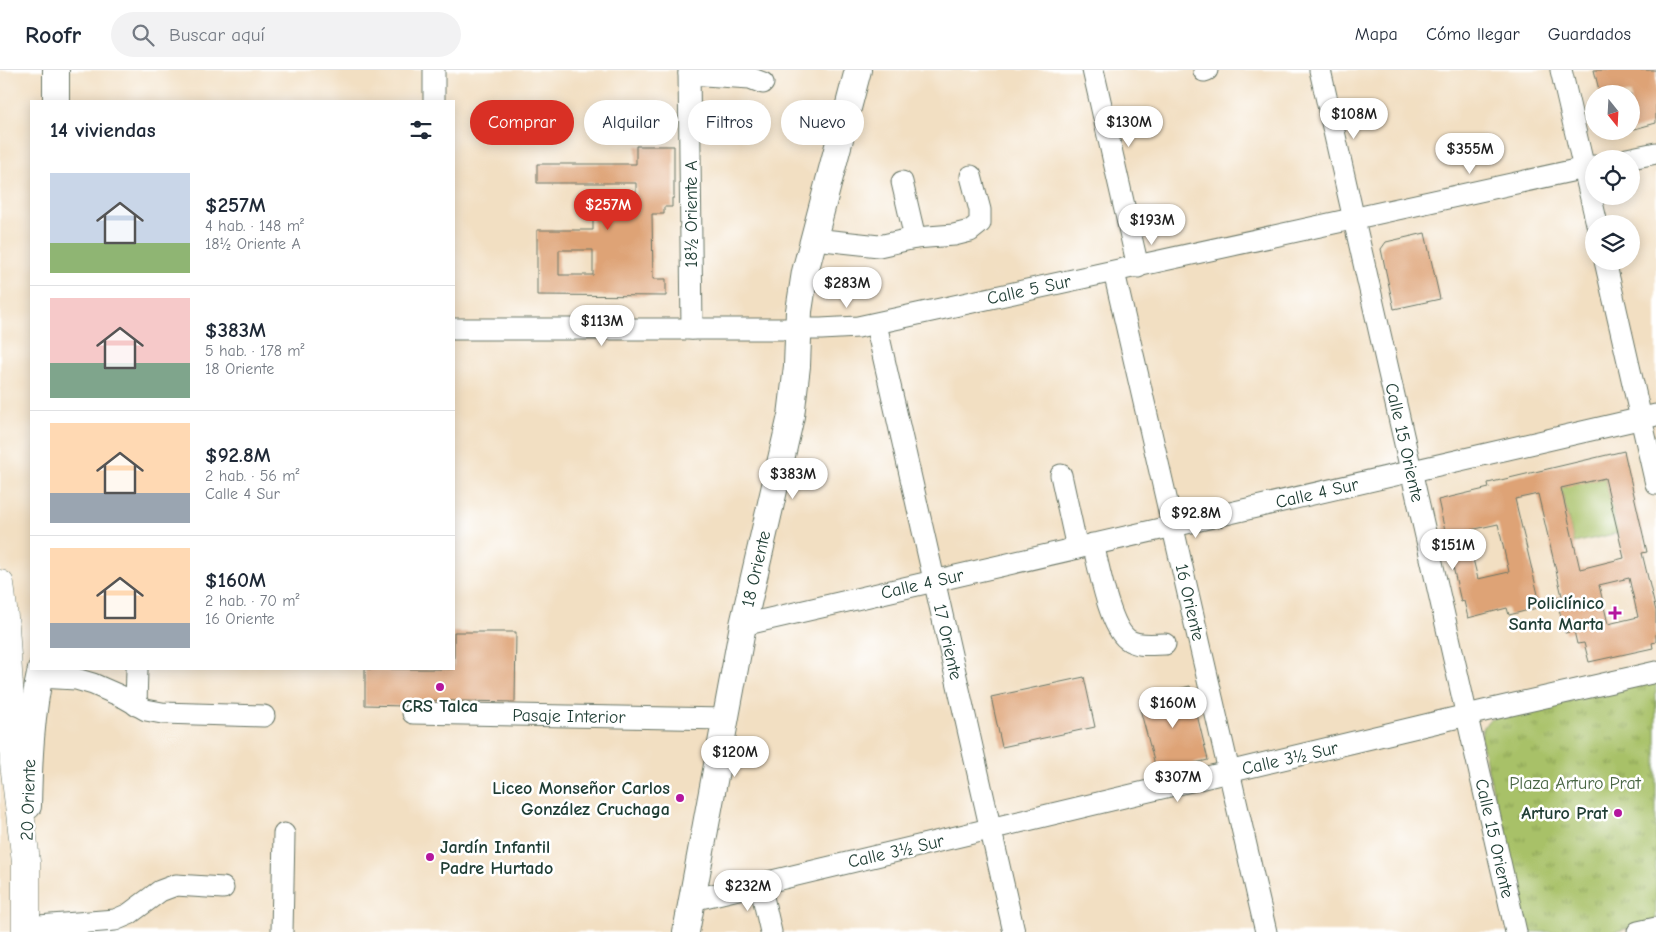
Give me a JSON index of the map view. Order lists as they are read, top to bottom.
{
  "streets": {
    "highway": ["20 Oriente"],
    "main road": ["18 Oriente"],
    "street": [
      "18½ Oriente A",
      "Calle 5 Sur",
      "Calle 15 Oriente",
      "Calle 4 Sur",
      "16 Oriente",
      "17 Oriente",
      "Pasaje Interior",
      "Calle 3½ Sur"
    ]
  },
  "crossings": [
    ["18½ Oriente A", "Calle 5 Sur"],
    ["Calle 5 Sur", "Calle 15 Oriente"],
    ["Calle 5 Sur", "18 Oriente"],
    ["Calle 5 Sur", "16 Oriente"],
    ["Calle 5 Sur", "17 Oriente"],
    ["Calle 15 Oriente", "Calle 4 Sur"],
    ["Calle 15 Oriente", "Calle 3½ Sur"],
    ["Calle 4 Sur", "18 Oriente"],
    ["Calle 4 Sur", "16 Oriente"],
    ["Calle 4 Sur", "17 Oriente"],
    ["18 Oriente", "Pasaje Interior"],
    ["18 Oriente", "Calle 3½ Sur"],
    ["16 Oriente", "Calle 3½ Sur"],
    ["17 Oriente", "Calle 3½ Sur"]
  ],
  "parks": ["Plaza Arturo Prat"],
  "places": {
    "health": ["Policlínico Santa Marta"],
    "other": [
      "CRS Talca",
      "Liceo Monseñor Carlos González Cruchaga",
      "Arturo Prat",
      "Jardín Infantil Padre Hurtado"
    ]
  },
  "north": "bottom",
  "page": {
    "header": "Roofr",
    "search": "Buscar aquí",
    "nav": ["Mapa", "Cómo llegar", "Guardados"],
    "price": [
      "$108M",
      "$130M",
      "$355M",
      "$257M",
      "$193M",
      "$283M",
      "$113M",
      "$383M",
      "$92.8M",
      "$151M",
      "$160M",
      "$120M",
      "$307M",
      "$232M"
    ],
    "chip": [
      "Comprar",
      "Alquilar",
      "Filtros",
      "Nuevo"
    ],
    "heading": "14 viviendas",
    "list": [
      {
        "name": "$257M",
        "note": "4 hab. · 148 m² · 18½ Oriente A"
      },
      {
        "name": "$383M",
        "note": "5 hab. · 178 m² · 18 Oriente"
      },
      {
        "name": "$92.8M",
        "note": "2 hab. · 56 m² · Calle 4 Sur"
      },
      {
        "name": "$160M",
        "note": "2 hab. · 70 m² · 16 Oriente"
      }
    ]
  }
}
